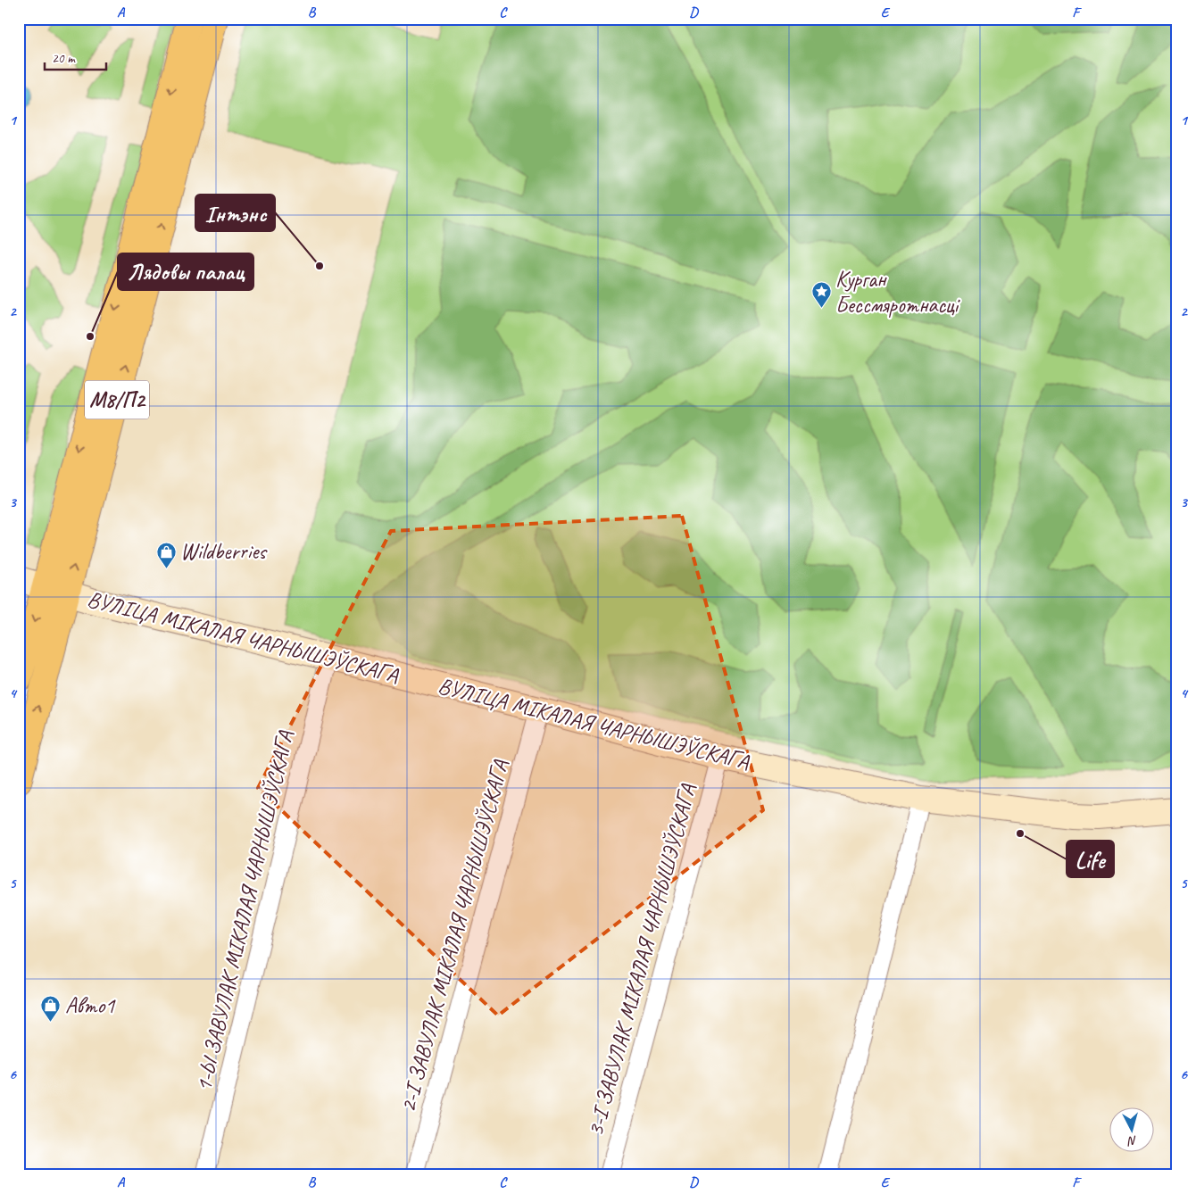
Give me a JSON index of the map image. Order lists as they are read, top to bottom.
{
  "streets": {
    "main road": ["М8/П2"],
    "street": [
      "ВУЛІЦА МІКАЛАЯ ЧАРНЫШЭЎСКАГА",
      "1-Ы ЗАВУЛАК МІКАЛАЯ ЧАРНЫШЭЎСКАГА",
      "2-І ЗАВУЛАК МІКАЛАЯ ЧАРНЫШЭЎСКАГА",
      "3-І ЗАВУЛАК МІКАЛАЯ ЧАРНЫШЭЎСКАГА"
    ]
  },
  "crossings": [
    ["М8/П2", "ВУЛІЦА МІКАЛАЯ ЧАРНЫШЭЎСКАГА"],
    ["ВУЛІЦА МІКАЛАЯ ЧАРНЫШЭЎСКАГА", "1-Ы ЗАВУЛАК МІКАЛАЯ ЧАРНЫШЭЎСКАГА"],
    ["ВУЛІЦА МІКАЛАЯ ЧАРНЫШЭЎСКАГА", "2-І ЗАВУЛАК МІКАЛАЯ ЧАРНЫШЭЎСКАГА"],
    ["ВУЛІЦА МІКАЛАЯ ЧАРНЫШЭЎСКАГА", "3-І ЗАВУЛАК МІКАЛАЯ ЧАРНЫШЭЎСКАГА"]
  ],
  "places": {
    "other": ["Інтэнс", "Лядовы палац", "Life"],
    "place": ["Курган Бессмяротнасці"],
    "shop": ["Wildberries", "Авто1"]
  },
  "scale_bar": "20 m",
  "north": "bottom",
  "grid": {
    "columns": [
      "A",
      "B",
      "C",
      "D",
      "E",
      "F"
    ],
    "rows": [
      "1",
      "2",
      "3",
      "4",
      "5",
      "6"
    ]
  }
}
